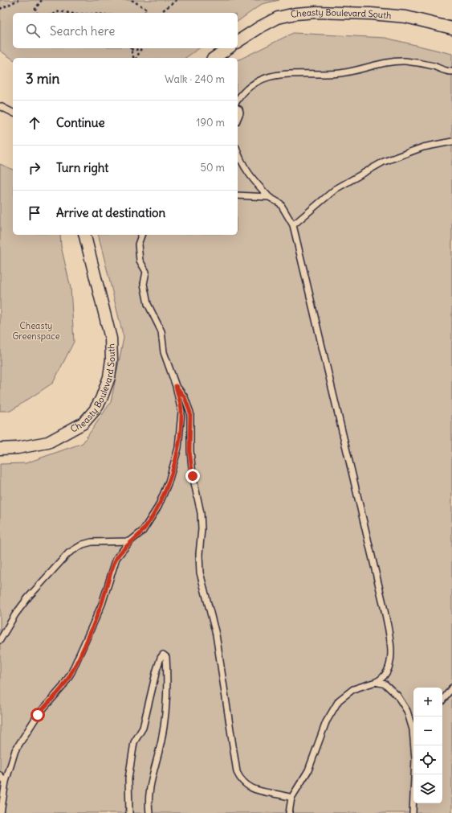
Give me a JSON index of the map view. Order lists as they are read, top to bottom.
{
  "streets": {
    "street": ["Cheasty Boulevard South"]
  },
  "parks": ["Cheasty Greenspace"],
  "page": {
    "search": "Search here",
    "heading": ["3 min", "Walk · 240 m"],
    "list": [
      ["Continue", "190 m"],
      ["Turn right", "50 m"],
      "Arrive at destination"
    ],
    "map_buttons": ["+", "−"]
  }
}
